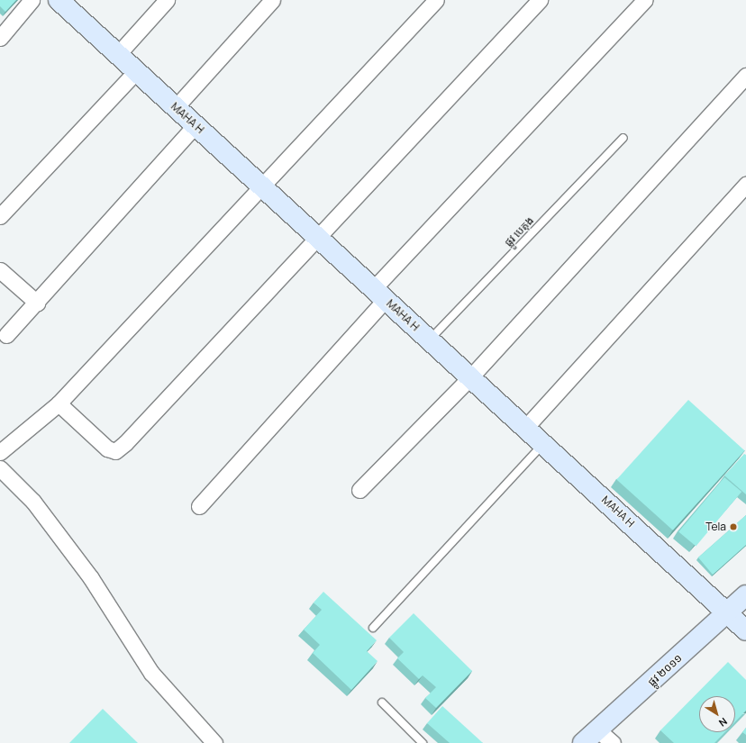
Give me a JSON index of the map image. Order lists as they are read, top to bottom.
{
  "streets": {
    "street": ["MAHA H", "ផ្លូវ ២០១១"],
    "lane": ["ផ្លូវ បេតុង"]
  },
  "crossings": [
    ["MAHA H", "ផ្លូវ បេតុង"],
    ["MAHA H", "ផ្លូវ ២០១១"]
  ],
  "places": ["Tela"],
  "north": "bottom right"
}
